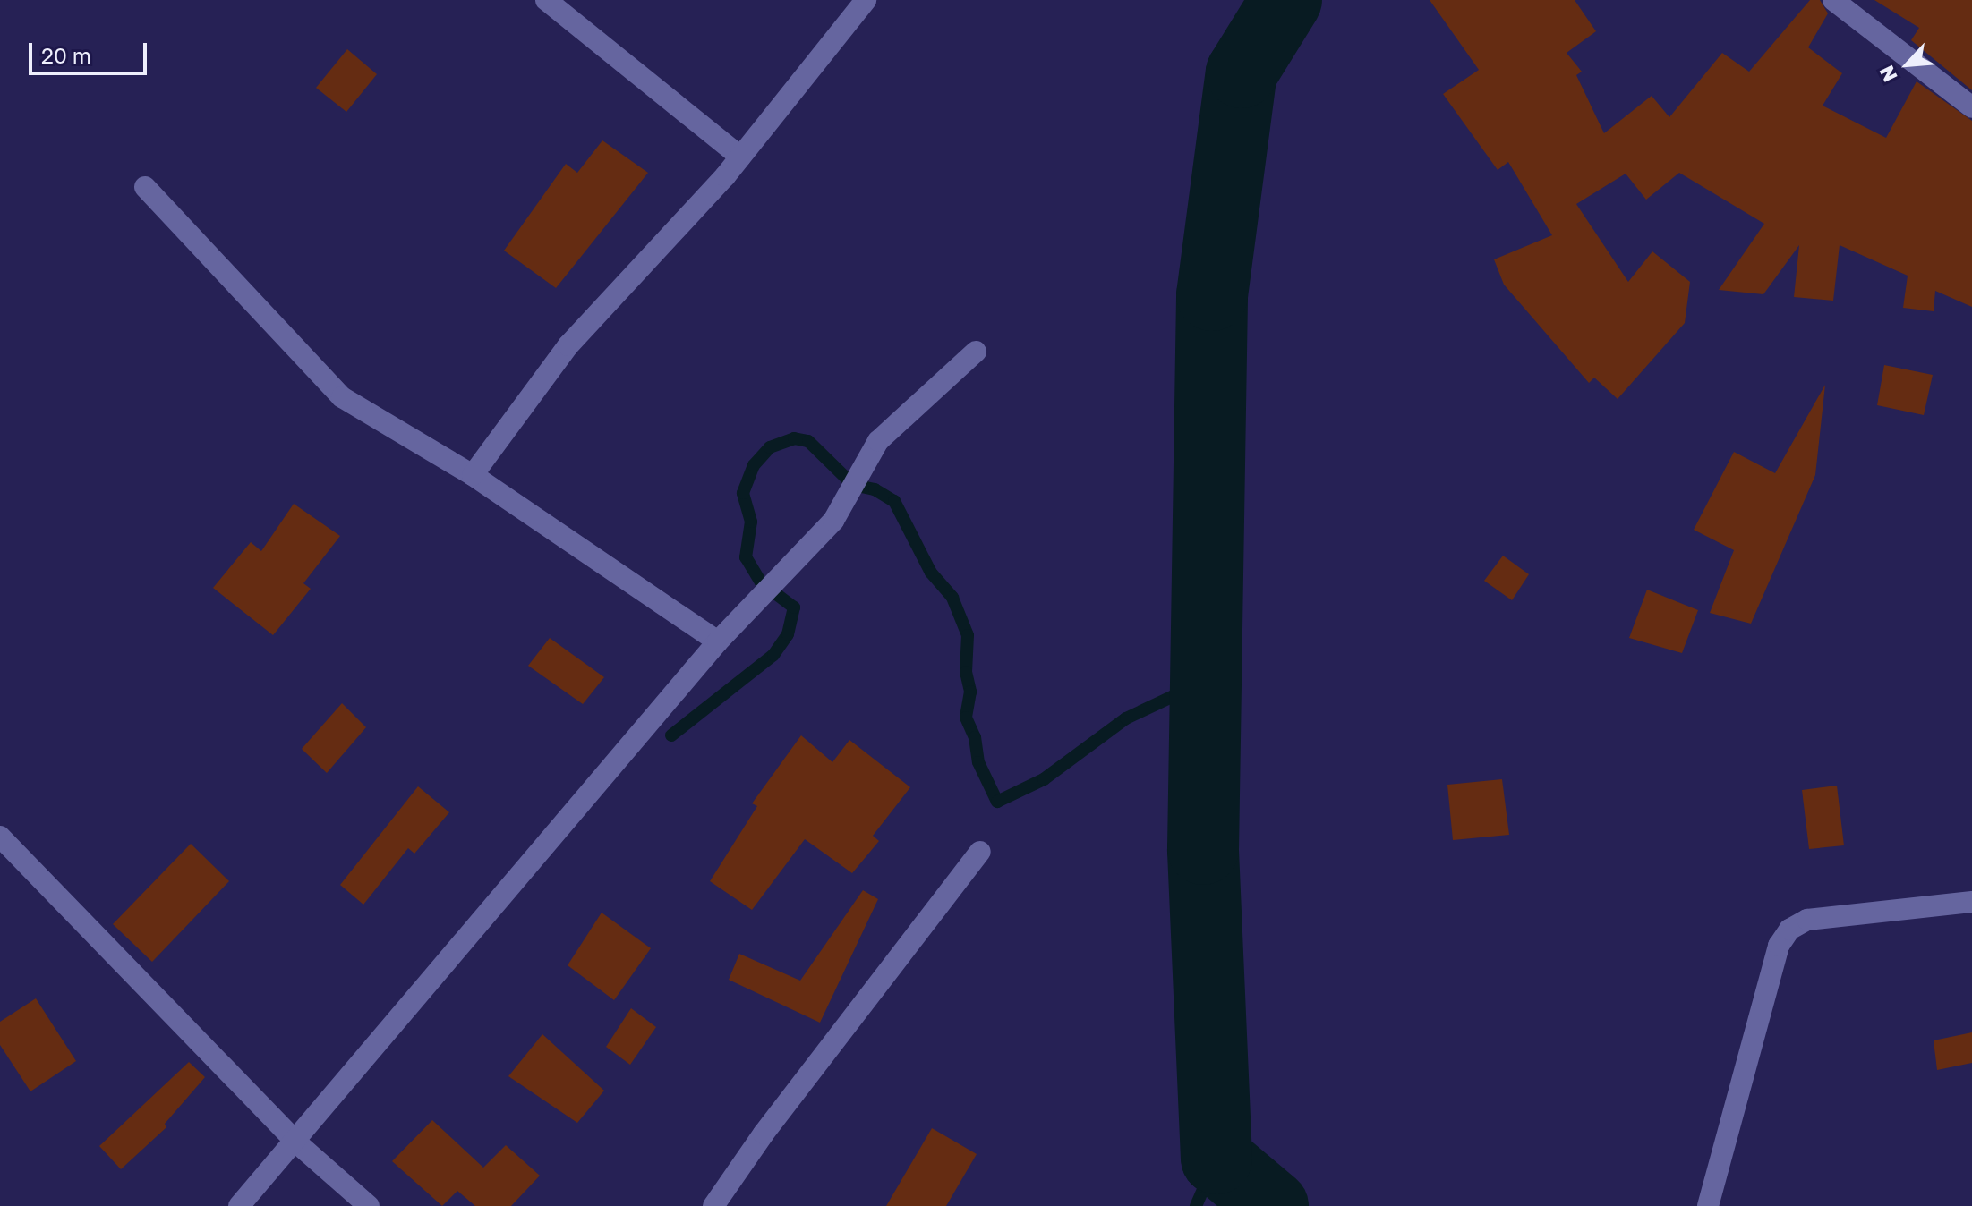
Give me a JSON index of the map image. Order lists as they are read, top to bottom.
{
  "scale_bar": "20 m",
  "north": "bottom left"
}
